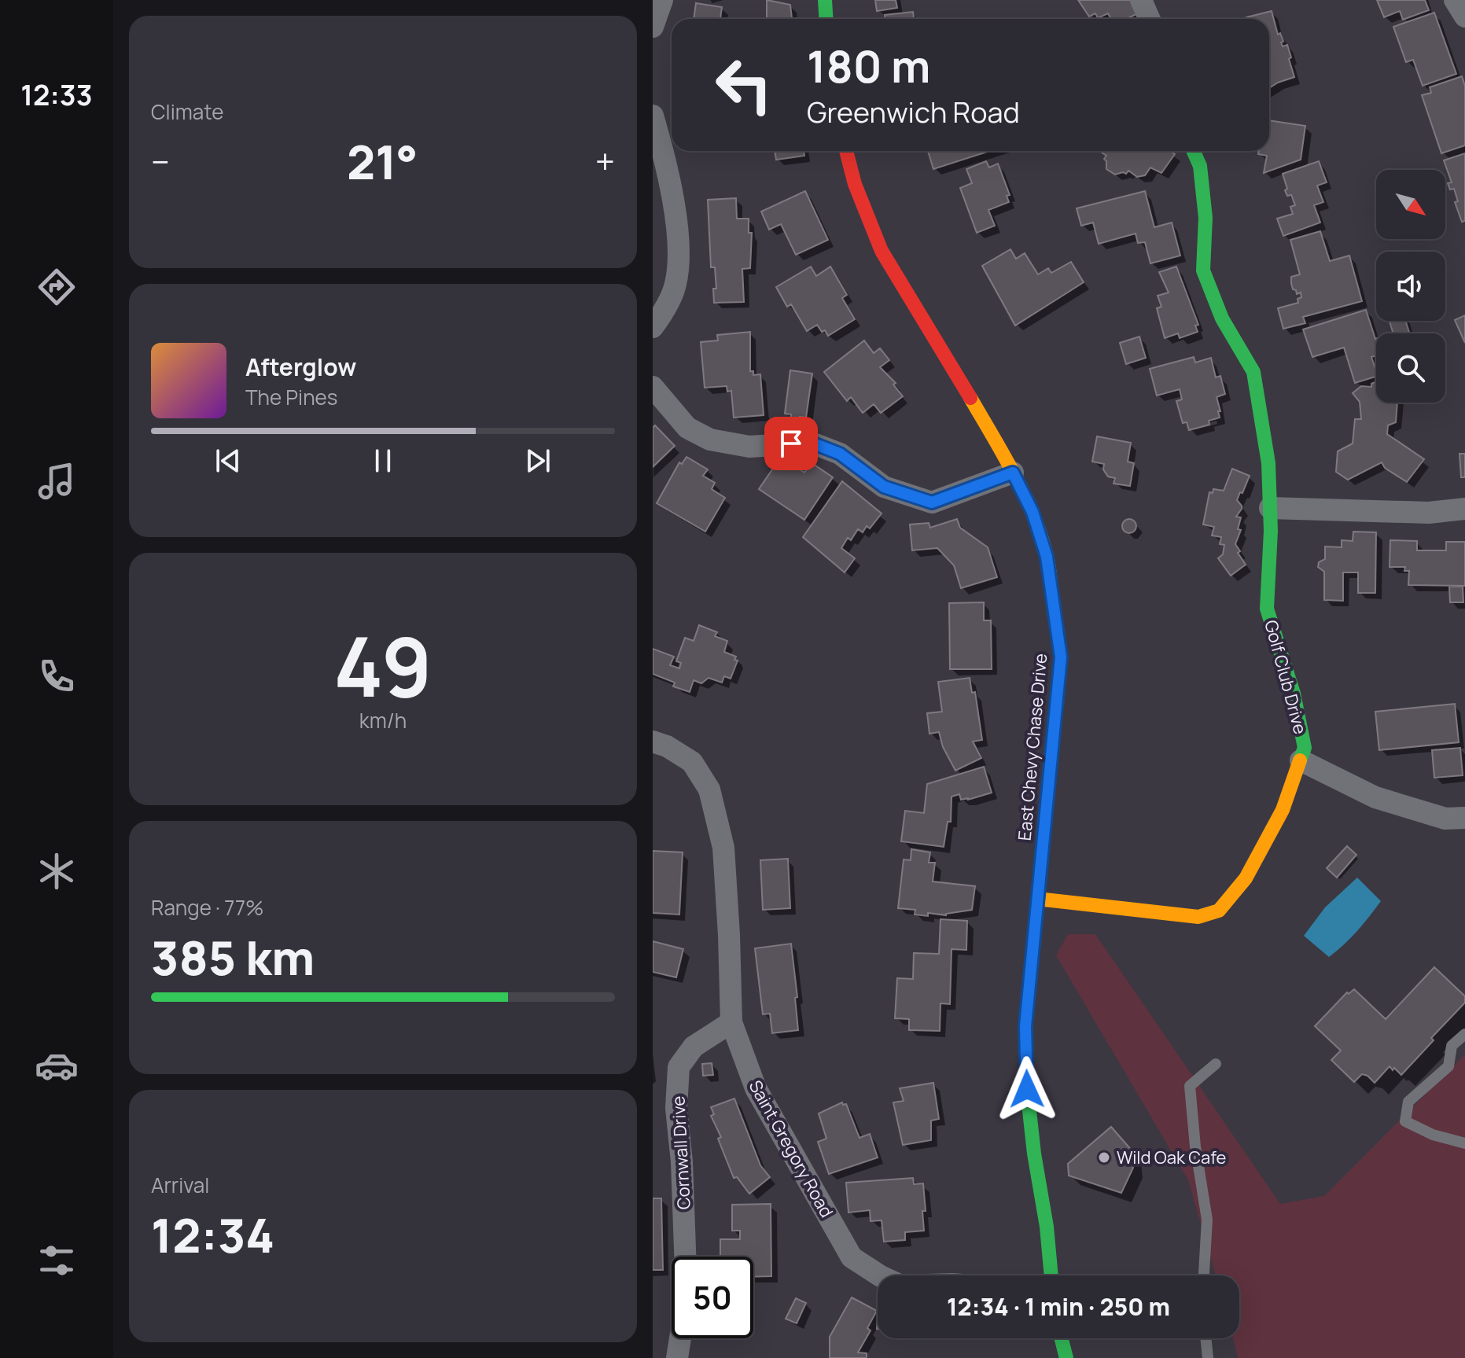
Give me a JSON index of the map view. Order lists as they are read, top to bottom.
{
  "streets": {
    "main road": ["Golf Club Drive", "East Chevy Chase Drive"],
    "street": ["Saint Gregory Road", "Cornwall Drive"]
  },
  "crossings": [
    ["Golf Club Drive", "East Chevy Chase Drive"],
    ["Saint Gregory Road", "Cornwall Drive"]
  ],
  "places": ["Wild Oak Cafe"],
  "north": "bottom right",
  "page": {
    "tabs": "12:33",
    "tile": [
      "Climate",
      ["49", "km/h"],
      ["Range · 77%", "385 km"],
      ["Arrival", "12:34"]
    ],
    "turn": ["180 m", "Greenwich Road"],
    "heat": ["−", "21°", "+"],
    "song": ["Afterglow", "The Pines"],
    "limit": "50",
    "trip": "12:34 · 1 min · 250 m"
  }
}
